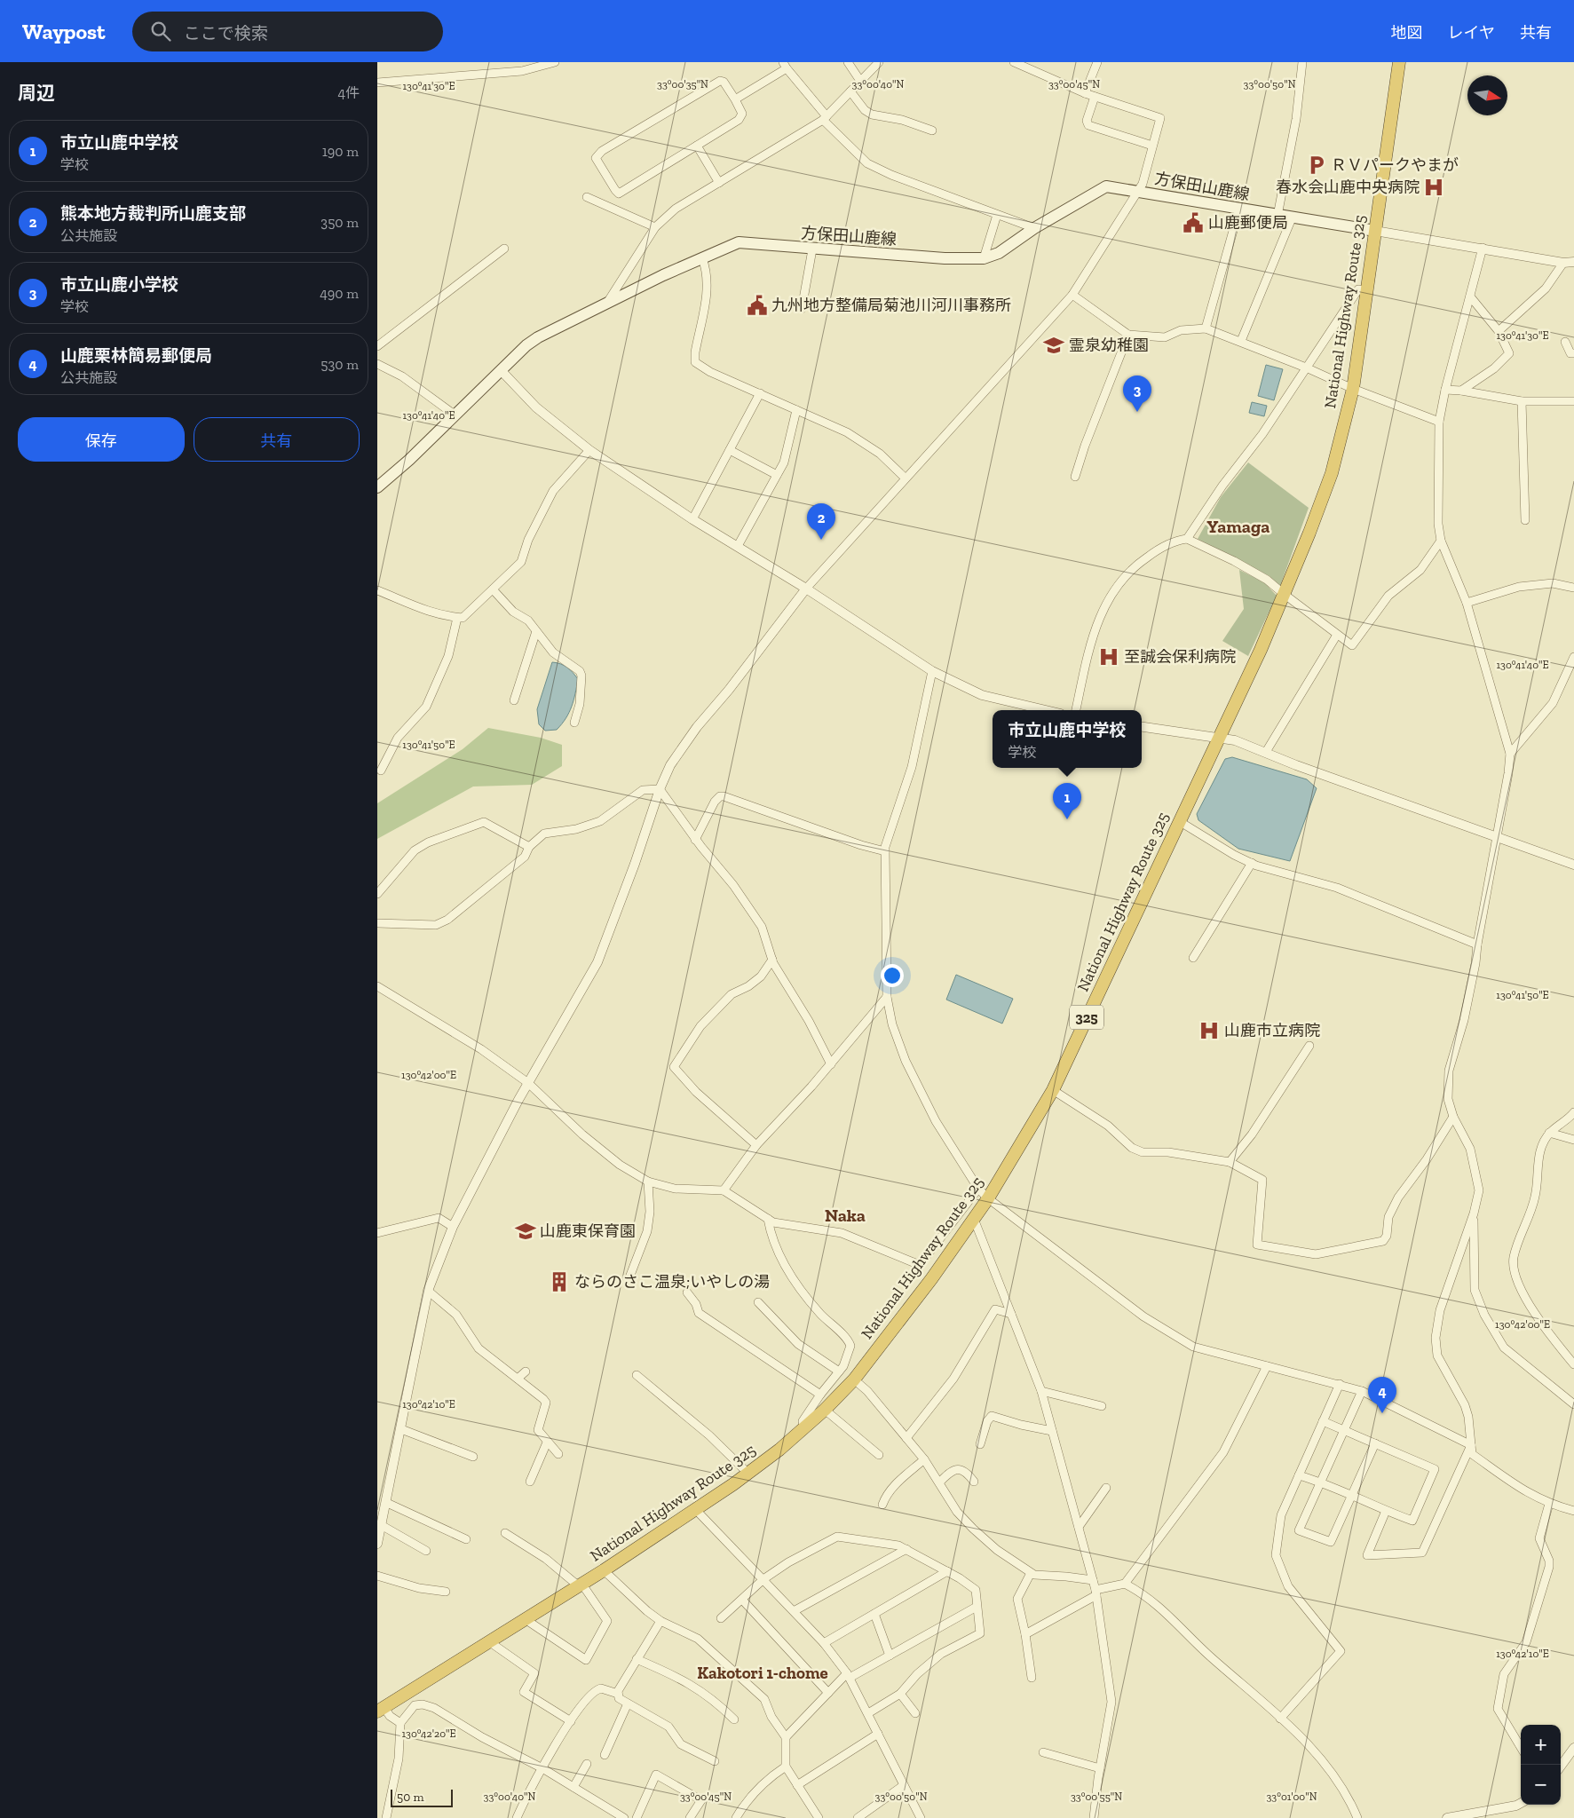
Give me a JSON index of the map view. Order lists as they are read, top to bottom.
{
  "streets": {
    "highway": ["National Highway Route 325", "325"],
    "main road": ["方保田山鹿線"]
  },
  "crossings": [
    ["方保田山鹿線", "National Highway Route 325"]
  ],
  "districts": ["Yamaga", "Naka", "Kakotori 1-chome"],
  "places": {
    "parking": ["ＲＶパークやまが"],
    "hospital": ["春水会山鹿中央病院", "至誠会保利病院", "山鹿市立病院"],
    "public building": ["山鹿郵便局", "九州地方整備局菊池川河川事務所"],
    "school or university": ["霊泉幼稚園", "山鹿東保育園"],
    "building": ["ならのさこ温泉;いやしの湯"]
  },
  "scale_bar": "50 m",
  "north": "right",
  "page": {
    "header": "Waypost",
    "search": "ここで検索",
    "nav": ["地図", "レイヤ", "共有"],
    "heading": ["周辺", "4件"],
    "list": [
      {
        "mark": "1",
        "name": "市立山鹿中学校",
        "note": "学校",
        "value": "190 m"
      },
      {
        "mark": "2",
        "name": "熊本地方裁判所山鹿支部",
        "note": "公共施設",
        "value": "350 m"
      },
      {
        "mark": "3",
        "name": "市立山鹿小学校",
        "note": "学校",
        "value": "490 m"
      },
      {
        "mark": "4",
        "name": "山鹿栗林簡易郵便局",
        "note": "公共施設",
        "value": "530 m"
      }
    ],
    "pins": [
      "3",
      "2",
      "1",
      "4"
    ],
    "buttons": ["保存", "共有"],
    "popup": ["市立山鹿中学校", "学校"],
    "map_buttons": ["+", "−"],
    "scale": "50 m"
  },
  "coordinates": [
    "33°00'35\"N",
    "33°00'40\"N",
    "33°00'45\"N",
    "33°00'50\"N",
    "130°41'30\"E",
    "130°41'40\"E",
    "130°41'50\"E",
    "130°42'00\"E",
    "130°42'10\"E",
    "130°42'20\"E",
    "33°00'55\"N",
    "33°01'00\"N"
  ]
}
